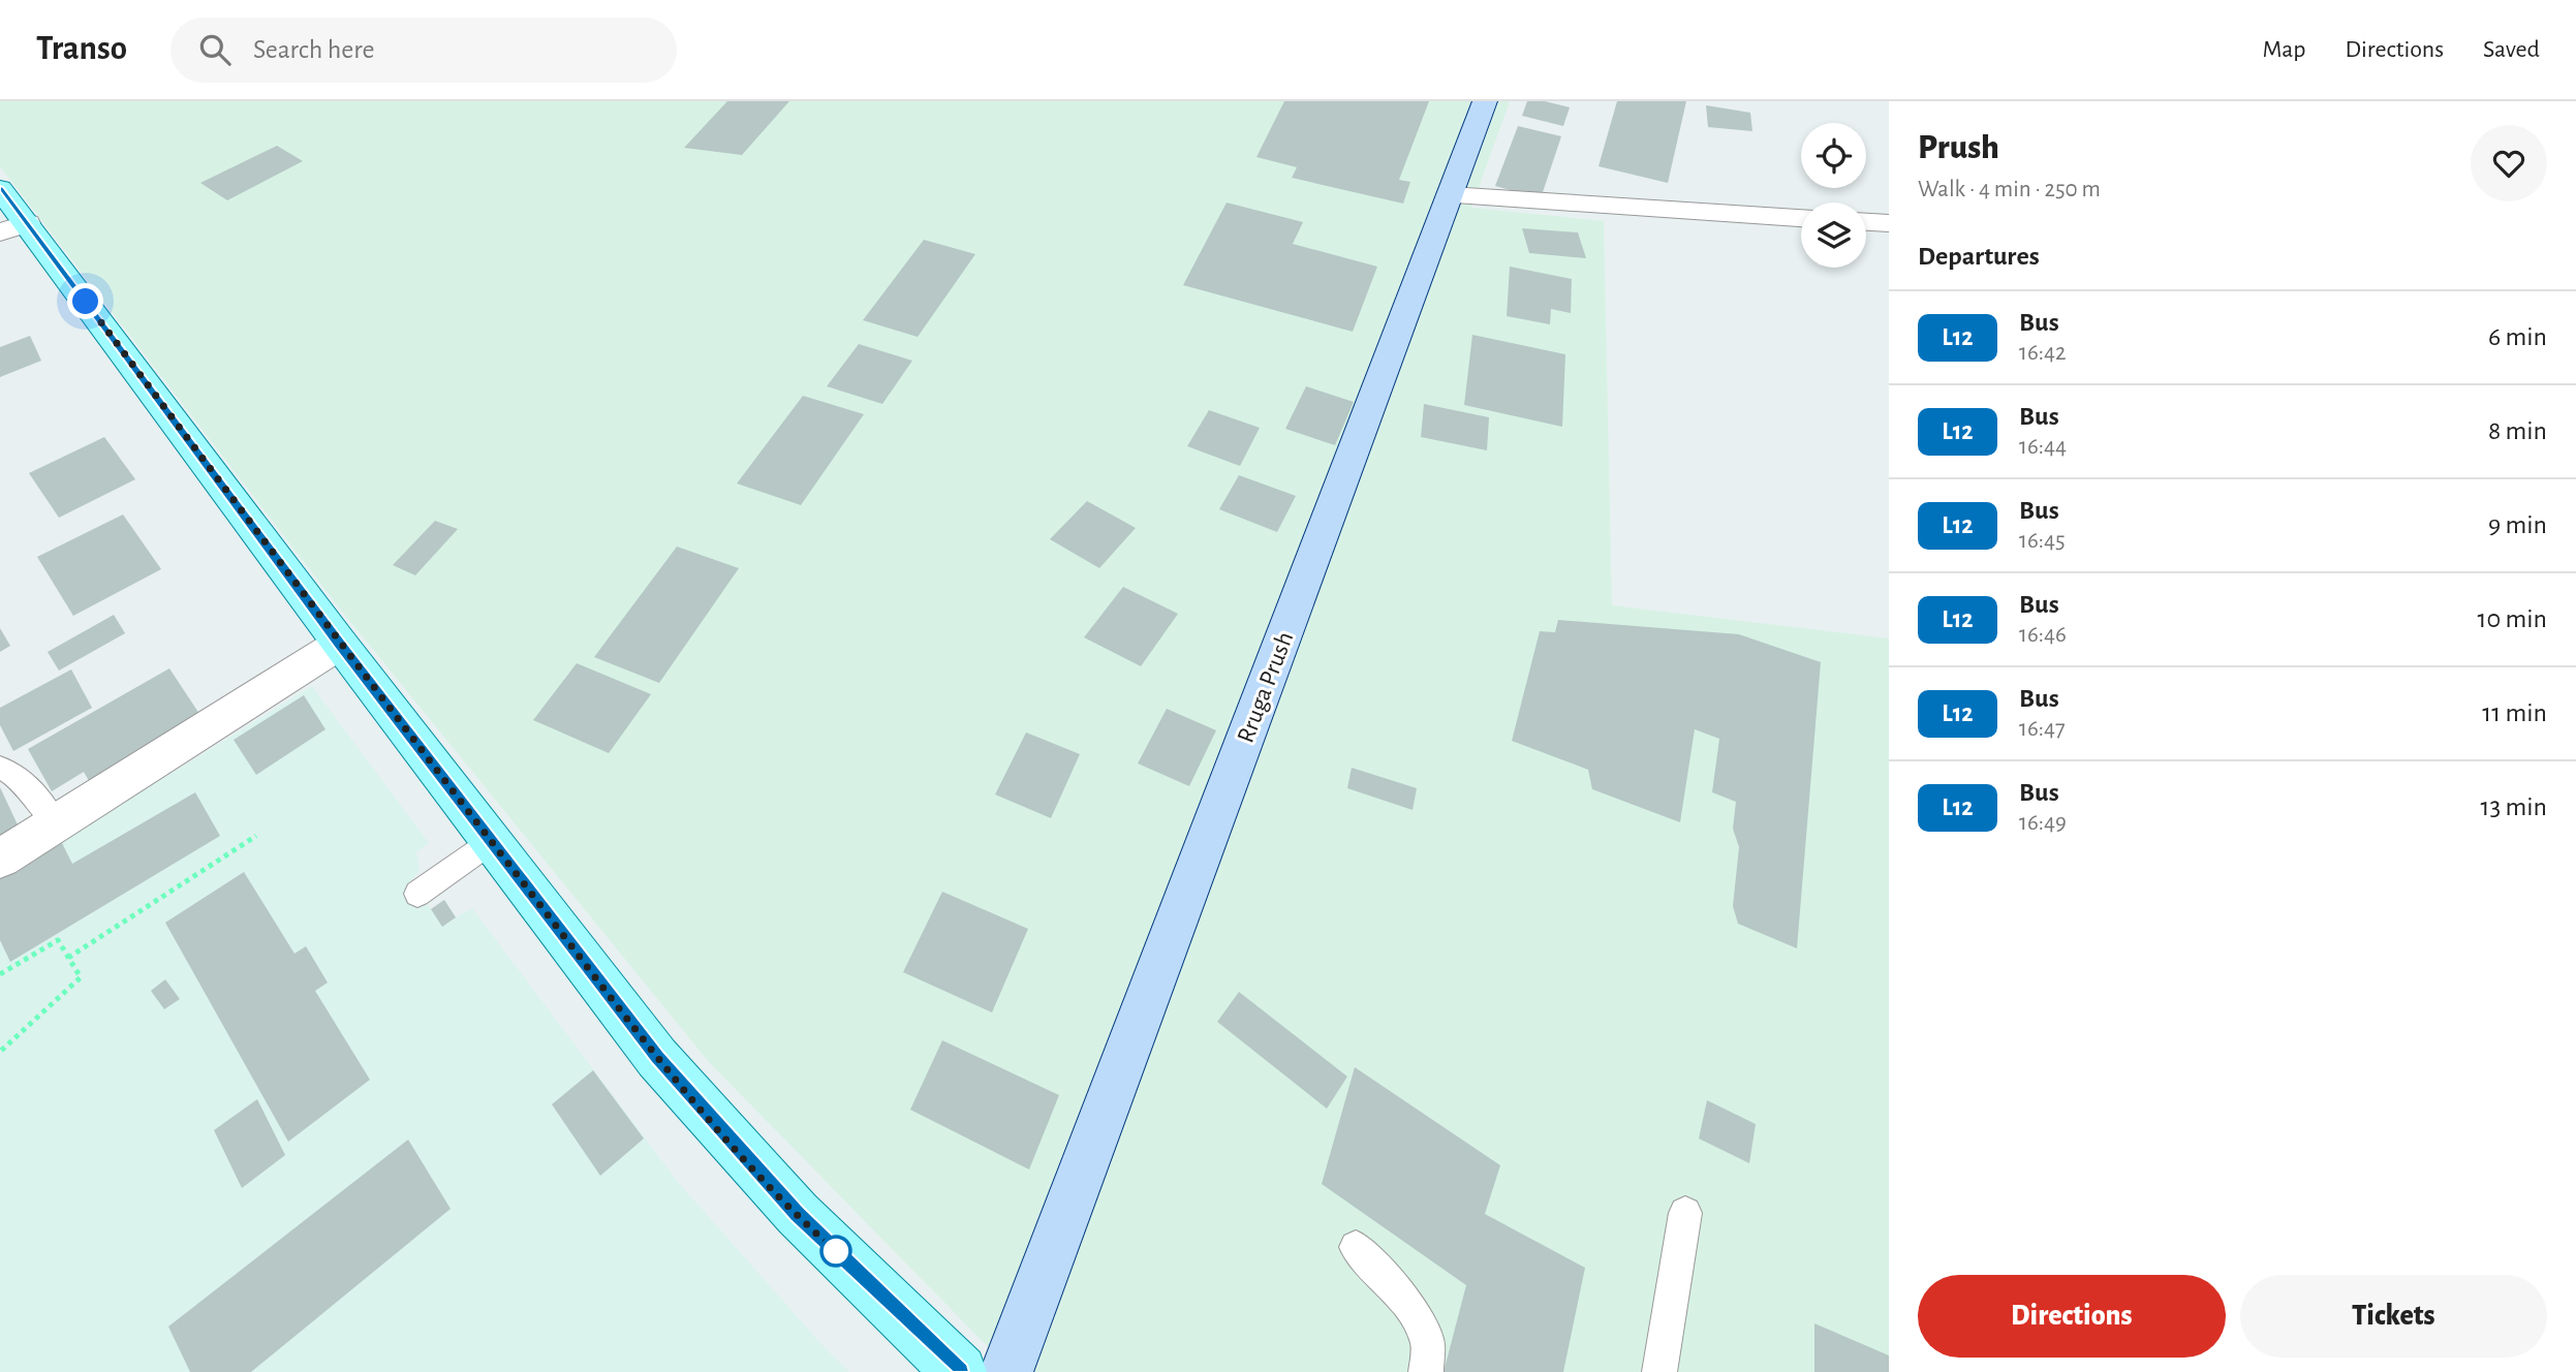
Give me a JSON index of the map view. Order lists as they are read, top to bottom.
{
  "streets": {
    "street": ["Rruga Prush"]
  },
  "lines": ["bus line L12"],
  "page": {
    "header": "Transo",
    "search": "Search here",
    "nav": ["Map", "Directions", "Saved"],
    "heading": [
      ["Prush", "Walk · 4 min · 250 m"],
      "Departures"
    ],
    "list": [
      {
        "mark": "L12",
        "name": "Bus",
        "note": "16:42",
        "value": "6 min"
      },
      {
        "mark": "L12",
        "name": "Bus",
        "note": "16:44",
        "value": "8 min"
      },
      {
        "mark": "L12",
        "name": "Bus",
        "note": "16:45",
        "value": "9 min"
      },
      {
        "mark": "L12",
        "name": "Bus",
        "note": "16:46",
        "value": "10 min"
      },
      {
        "mark": "L12",
        "name": "Bus",
        "note": "16:47",
        "value": "11 min"
      },
      {
        "mark": "L12",
        "name": "Bus",
        "note": "16:49",
        "value": "13 min"
      }
    ],
    "buttons": ["Directions", "Tickets"]
  }
}
